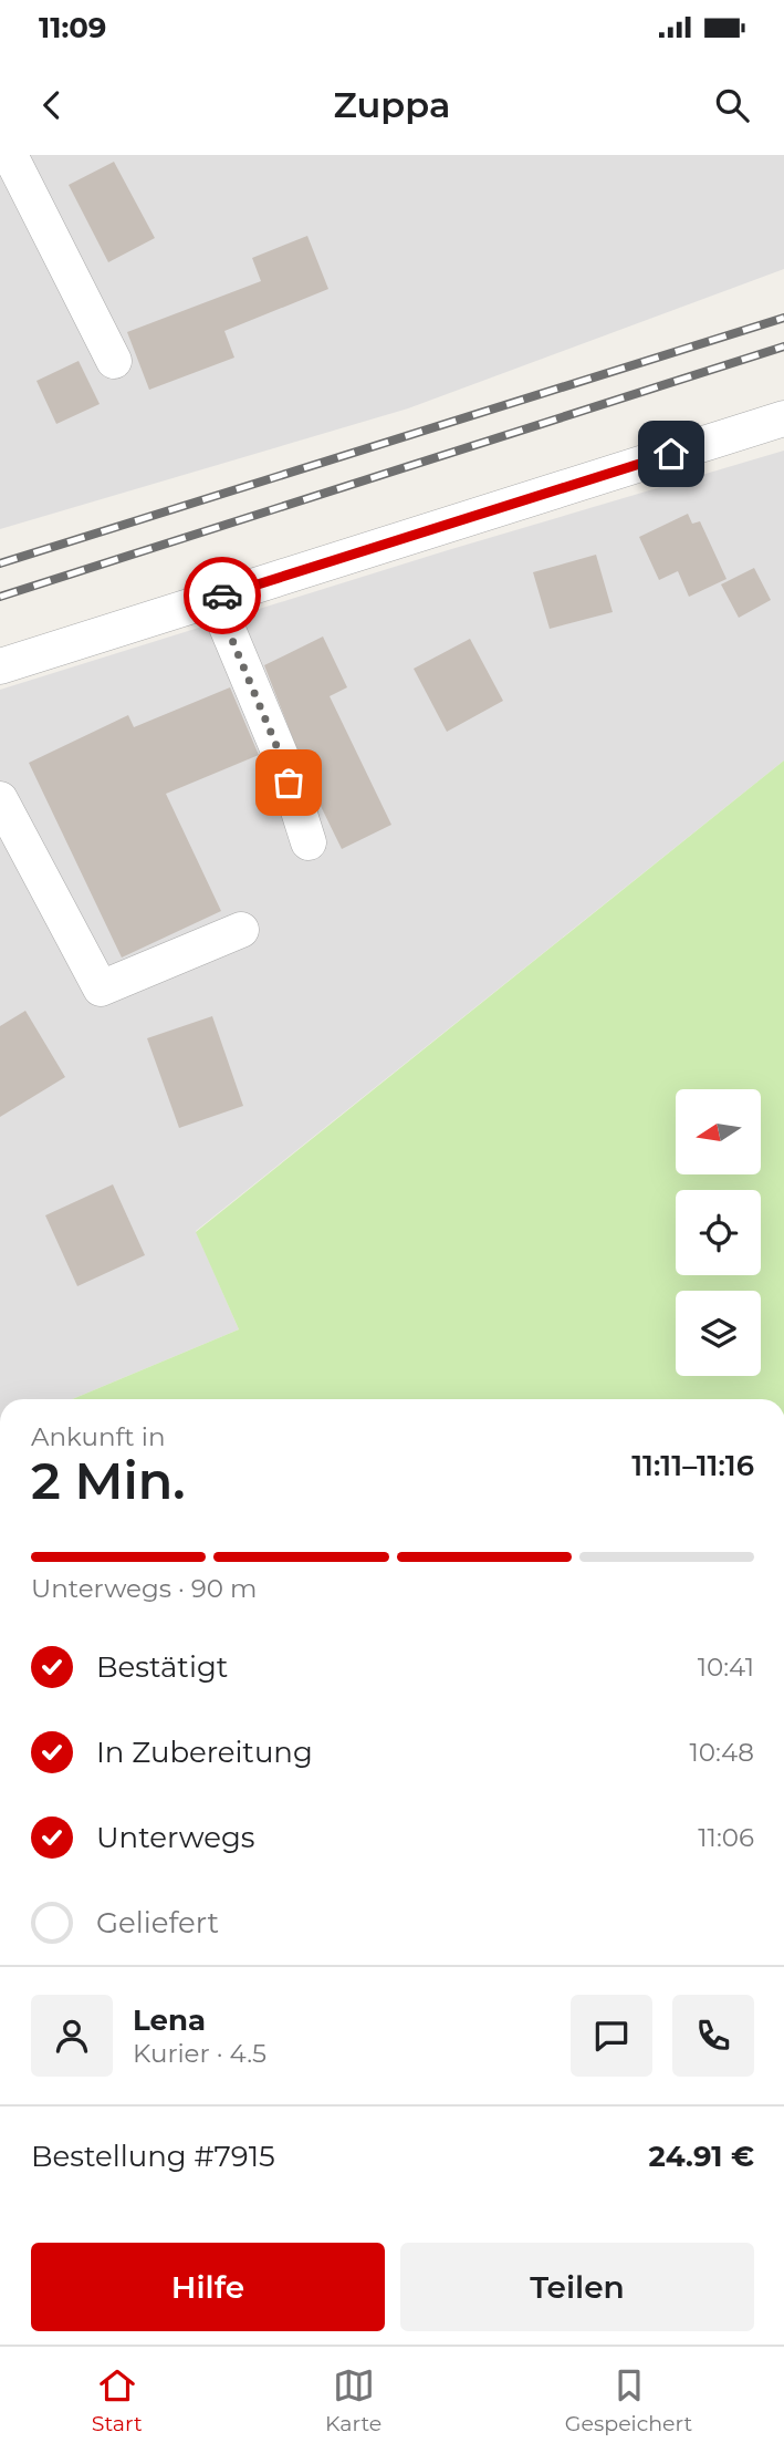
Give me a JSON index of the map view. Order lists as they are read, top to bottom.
{
  "north": "left",
  "page": {
    "status": "11:09",
    "header": "Zuppa",
    "heading": ["2 Min.", "Ankunft in", "11:11–11:16"],
    "panel": [
      "Lena",
      "Kurier · 4.5",
      "Bestellung #7915",
      "24.91 €"
    ],
    "bar": "Unterwegs · 90 m",
    "list": [
      ["Bestätigt", "10:41"],
      ["In Zubereitung", "10:48"],
      ["Unterwegs", "11:06"],
      "Geliefert"
    ],
    "buttons": ["Hilfe", "Teilen"],
    "tabs": ["Start", "Karte", "Gespeichert"]
  }
}
